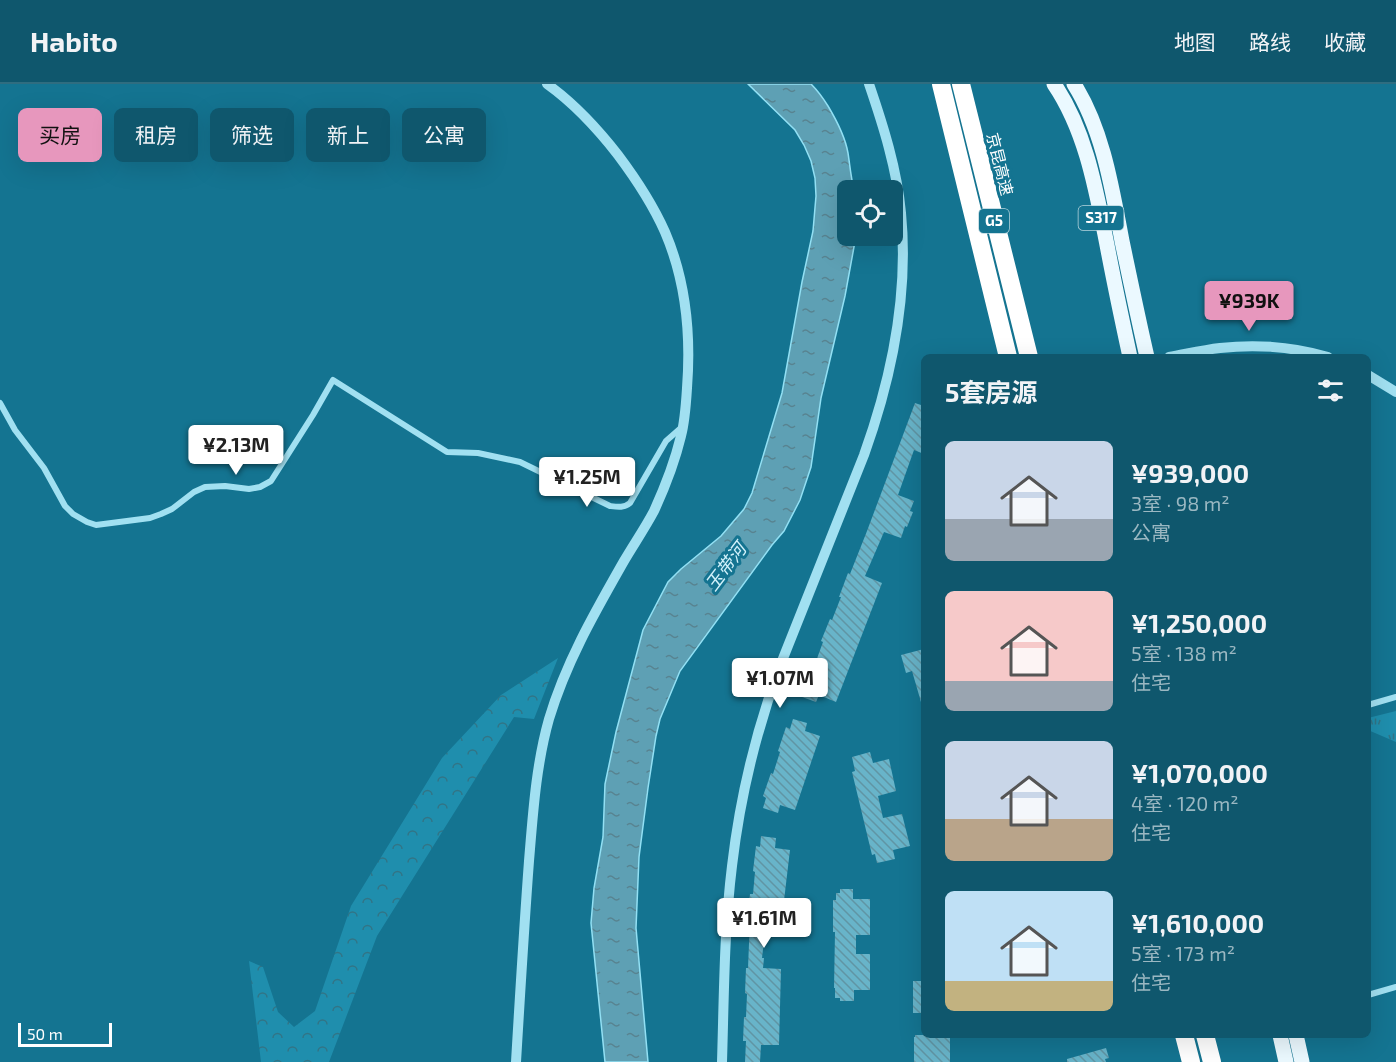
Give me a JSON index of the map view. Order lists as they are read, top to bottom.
{
  "streets": {
    "highway": ["京昆高速", "G5"],
    "main road": ["S317"]
  },
  "water": ["玉带河"],
  "scale_bar": "50 m",
  "page": {
    "header": "Habito",
    "nav": ["地图", "路线", "收藏"],
    "chip": [
      "买房",
      "租房",
      "筛选",
      "新上",
      "公寓"
    ],
    "price": [
      "¥939K",
      "¥2.13M",
      "¥1.25M",
      "¥1.07M",
      "¥1.61M"
    ],
    "heading": "5套房源",
    "list": [
      {
        "name": "¥939,000",
        "note": "3室 · 98 m² · 公寓"
      },
      {
        "name": "¥1,250,000",
        "note": "5室 · 138 m² · 住宅"
      },
      {
        "name": "¥1,070,000",
        "note": "4室 · 120 m² · 住宅"
      },
      {
        "name": "¥1,610,000",
        "note": "5室 · 173 m² · 住宅"
      }
    ],
    "scale": "50 m"
  }
}
